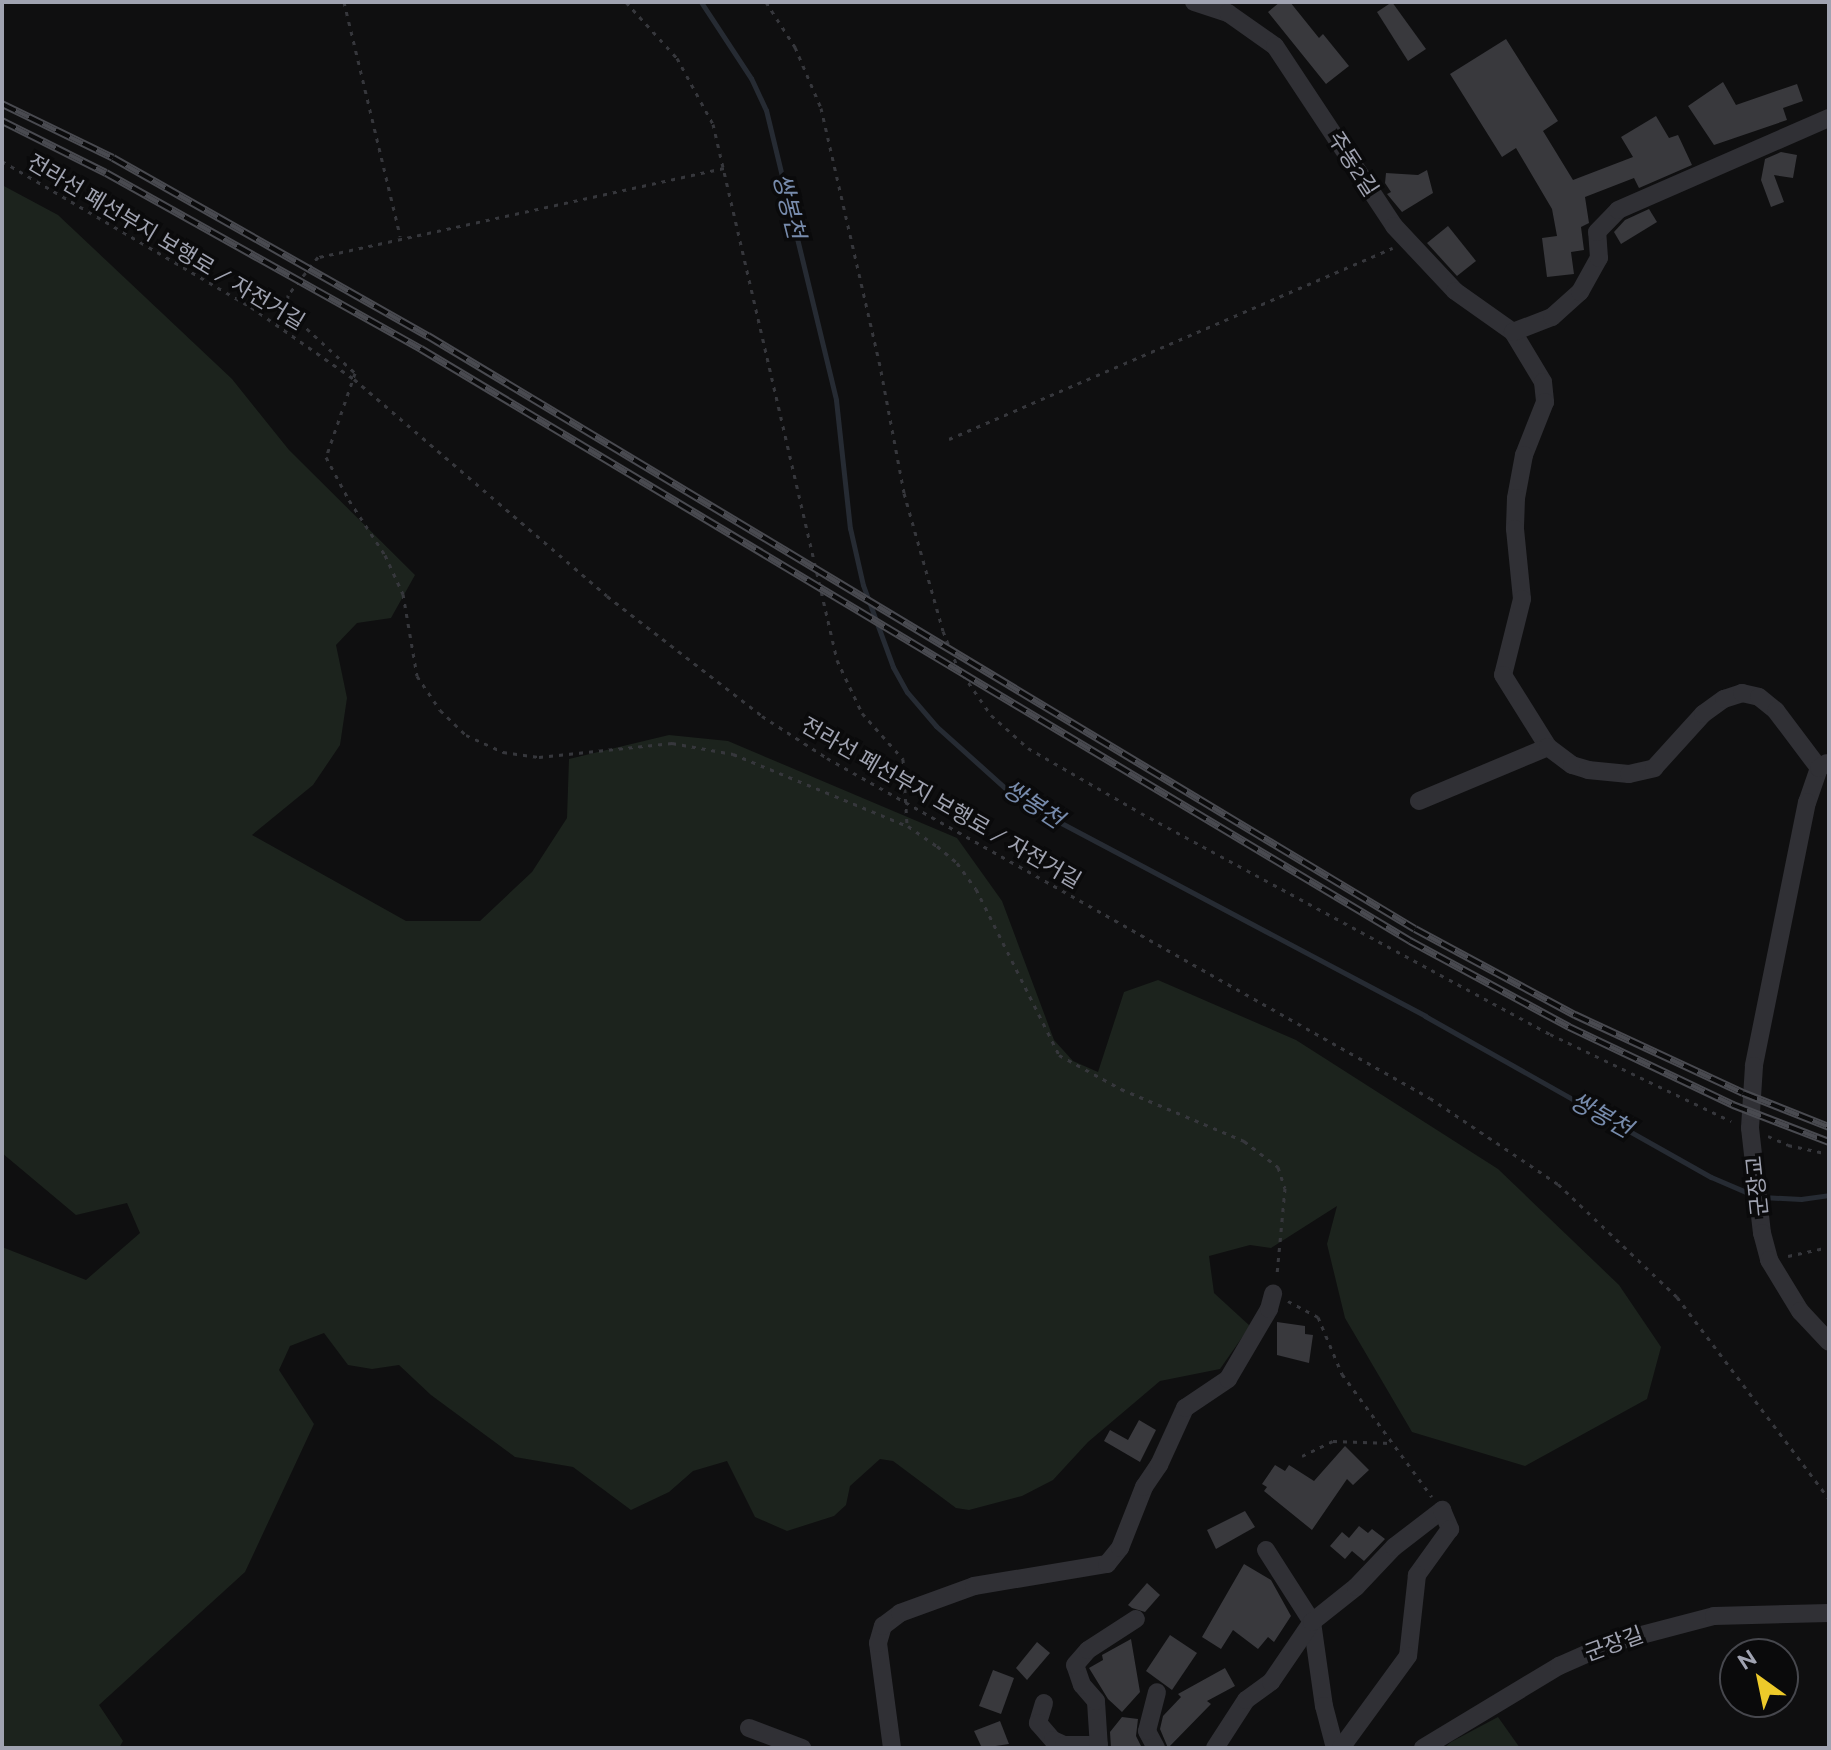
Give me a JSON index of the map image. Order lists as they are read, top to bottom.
{
  "streets": {
    "street": ["주동2길", "군장교", "군장길"],
    "path": ["전라선 폐선부지 보행로 / 자전거길"]
  },
  "crossings": [
    ["주동2길", "군장교"]
  ],
  "water": ["쌍봉천"],
  "north": "top left"
}
